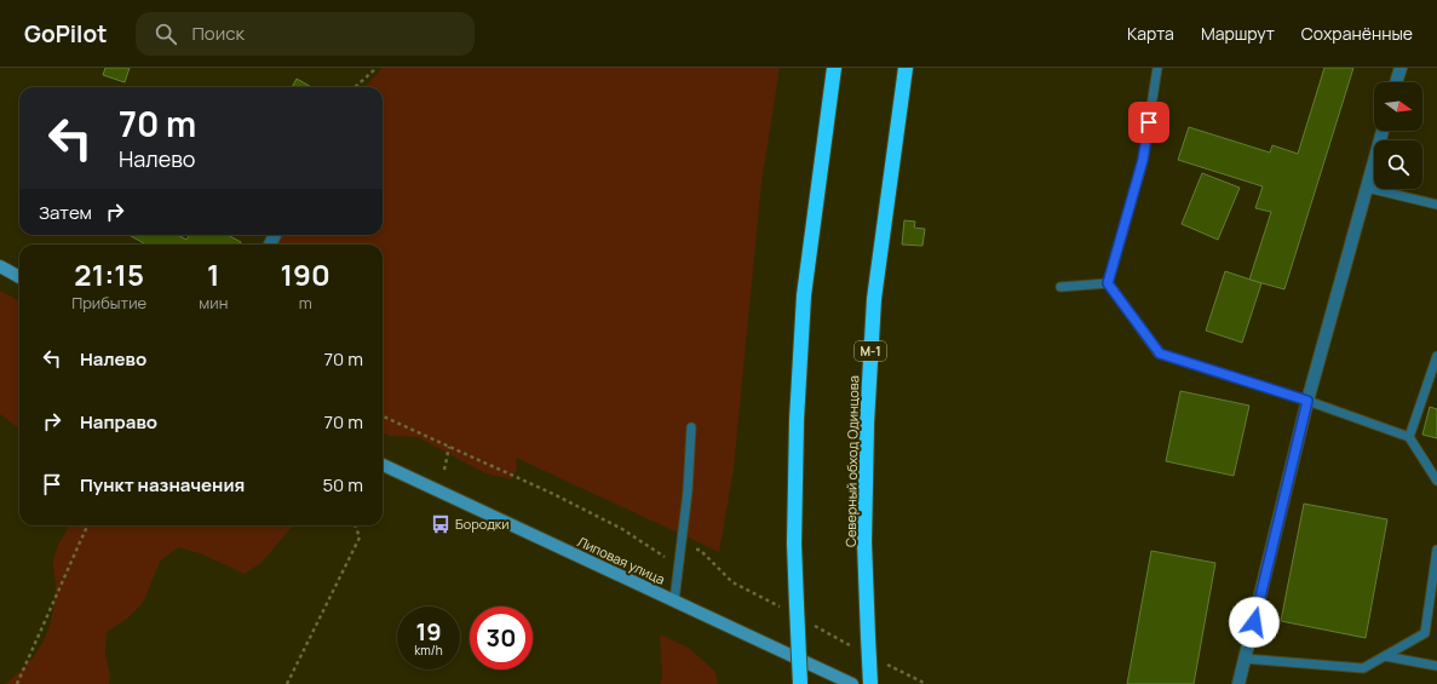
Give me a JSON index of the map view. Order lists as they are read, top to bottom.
{
  "streets": {
    "highway": ["М-1", "Северный обход Одинцова"],
    "street": ["Липовая улица"]
  },
  "places": {
    "bus stop": ["Бородки"]
  },
  "north": "right",
  "page": {
    "header": "GoPilot",
    "search": "Поиск",
    "nav": ["Карта", "Маршрут", "Сохранённые"],
    "turn": ["70 m", "Налево"],
    "then": "Затем",
    "eta": [
      "21:15",
      "Прибытие",
      "1",
      "мин",
      "190",
      "m"
    ],
    "list": [
      {
        "name": "Налево",
        "value": "70 m"
      },
      {
        "name": "Направо",
        "value": "70 m"
      },
      {
        "name": "Пункт назначения",
        "value": "50 m"
      }
    ],
    "speed": "19 km/h",
    "limit": "30"
  }
}
